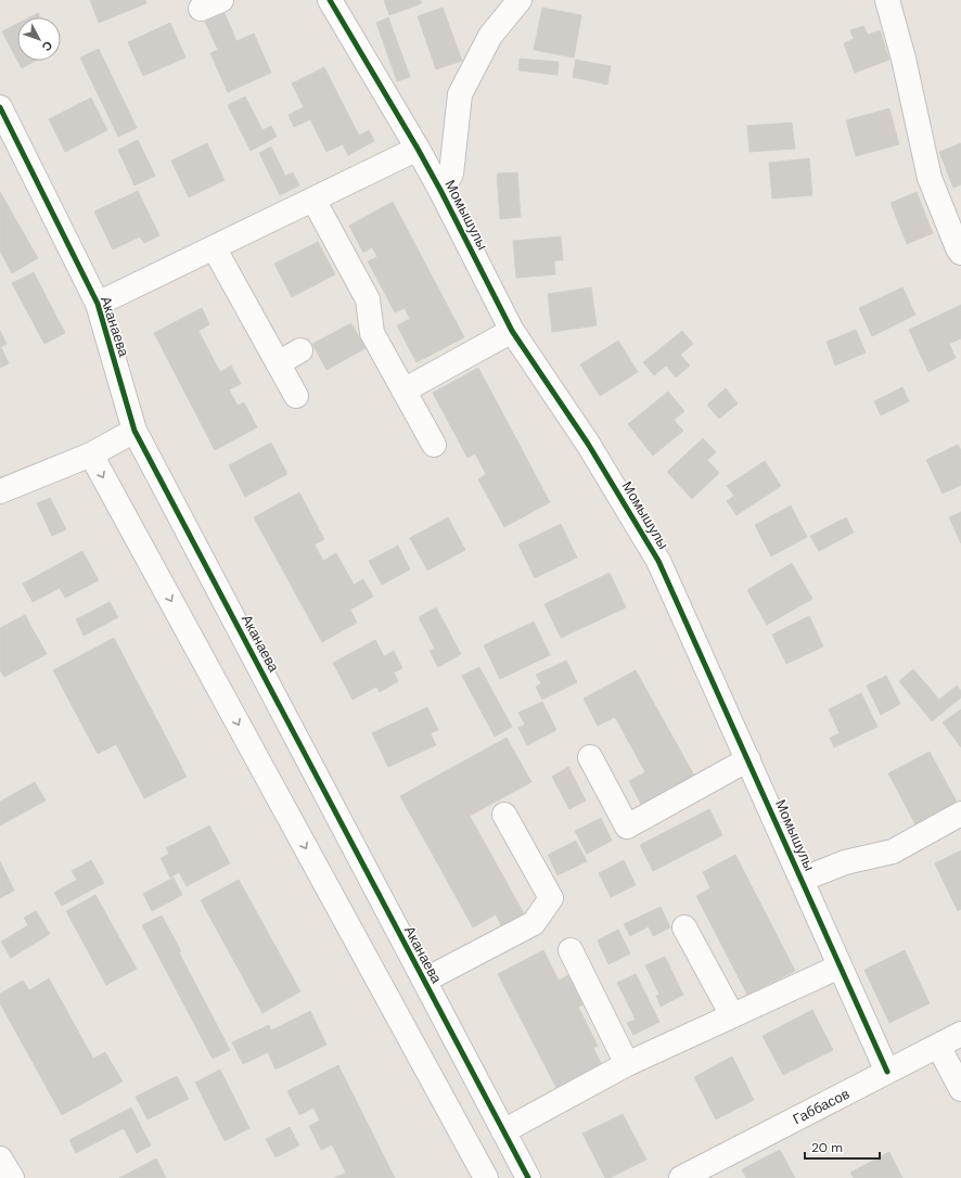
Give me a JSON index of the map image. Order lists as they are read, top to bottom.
{
  "streets": {
    "street": ["Момышулы", "Аканаева", "Габбасов"]
  },
  "crossings": [
    ["Момышулы", "Габбасов"]
  ],
  "scale_bar": "20 m",
  "north": "bottom right"
}
